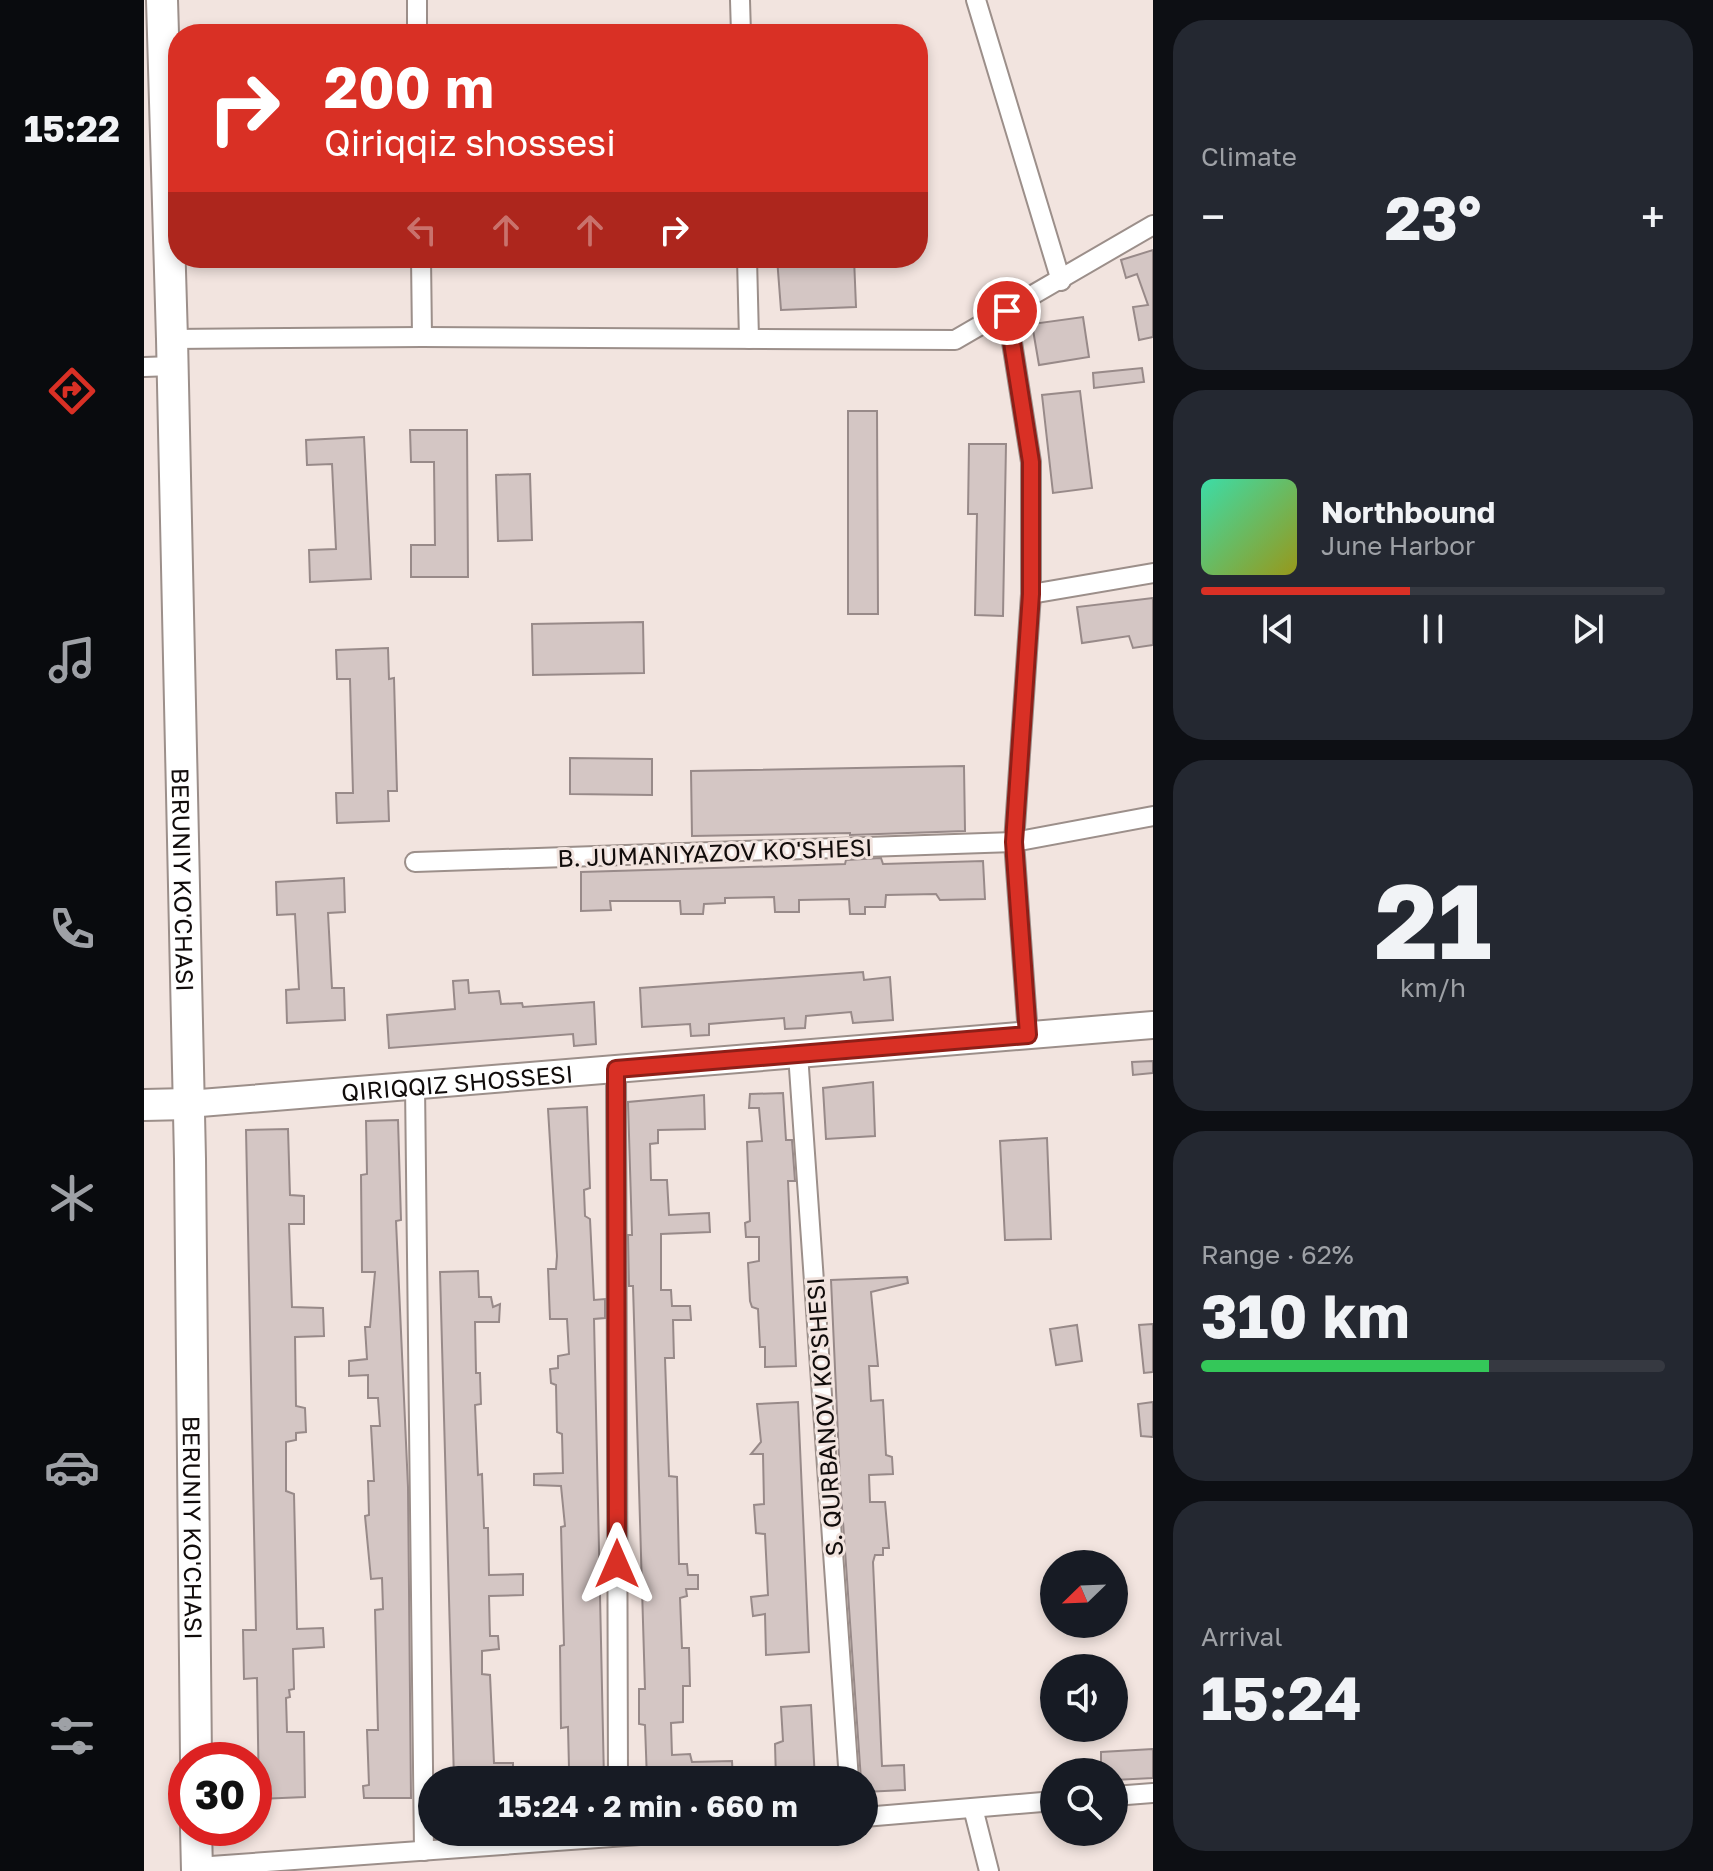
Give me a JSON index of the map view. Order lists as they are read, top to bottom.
{
  "streets": {
    "main road": ["BERUNIY KO'CHASI", "QIRIQQIZ SHOSSESI"],
    "street": ["B. JUMANIYAZOV KO'SHESI", "S. QURBANOV KO'SHESI"]
  },
  "crossings": [
    ["BERUNIY KO'CHASI", "QIRIQQIZ SHOSSESI"],
    ["QIRIQQIZ SHOSSESI", "S. QURBANOV KO'SHESI"]
  ],
  "north": "bottom left",
  "page": {
    "tabs": "15:22",
    "tile": [
      "Climate",
      ["21", "km/h"],
      ["Range · 62%", "310 km"],
      ["Arrival", "15:24"]
    ],
    "turn": ["200 m", "Qiriqqiz shossesi"],
    "heat": ["−", "23°", "+"],
    "song": ["Northbound", "June Harbor"],
    "limit": "30",
    "trip": "15:24 · 2 min · 660 m"
  }
}
